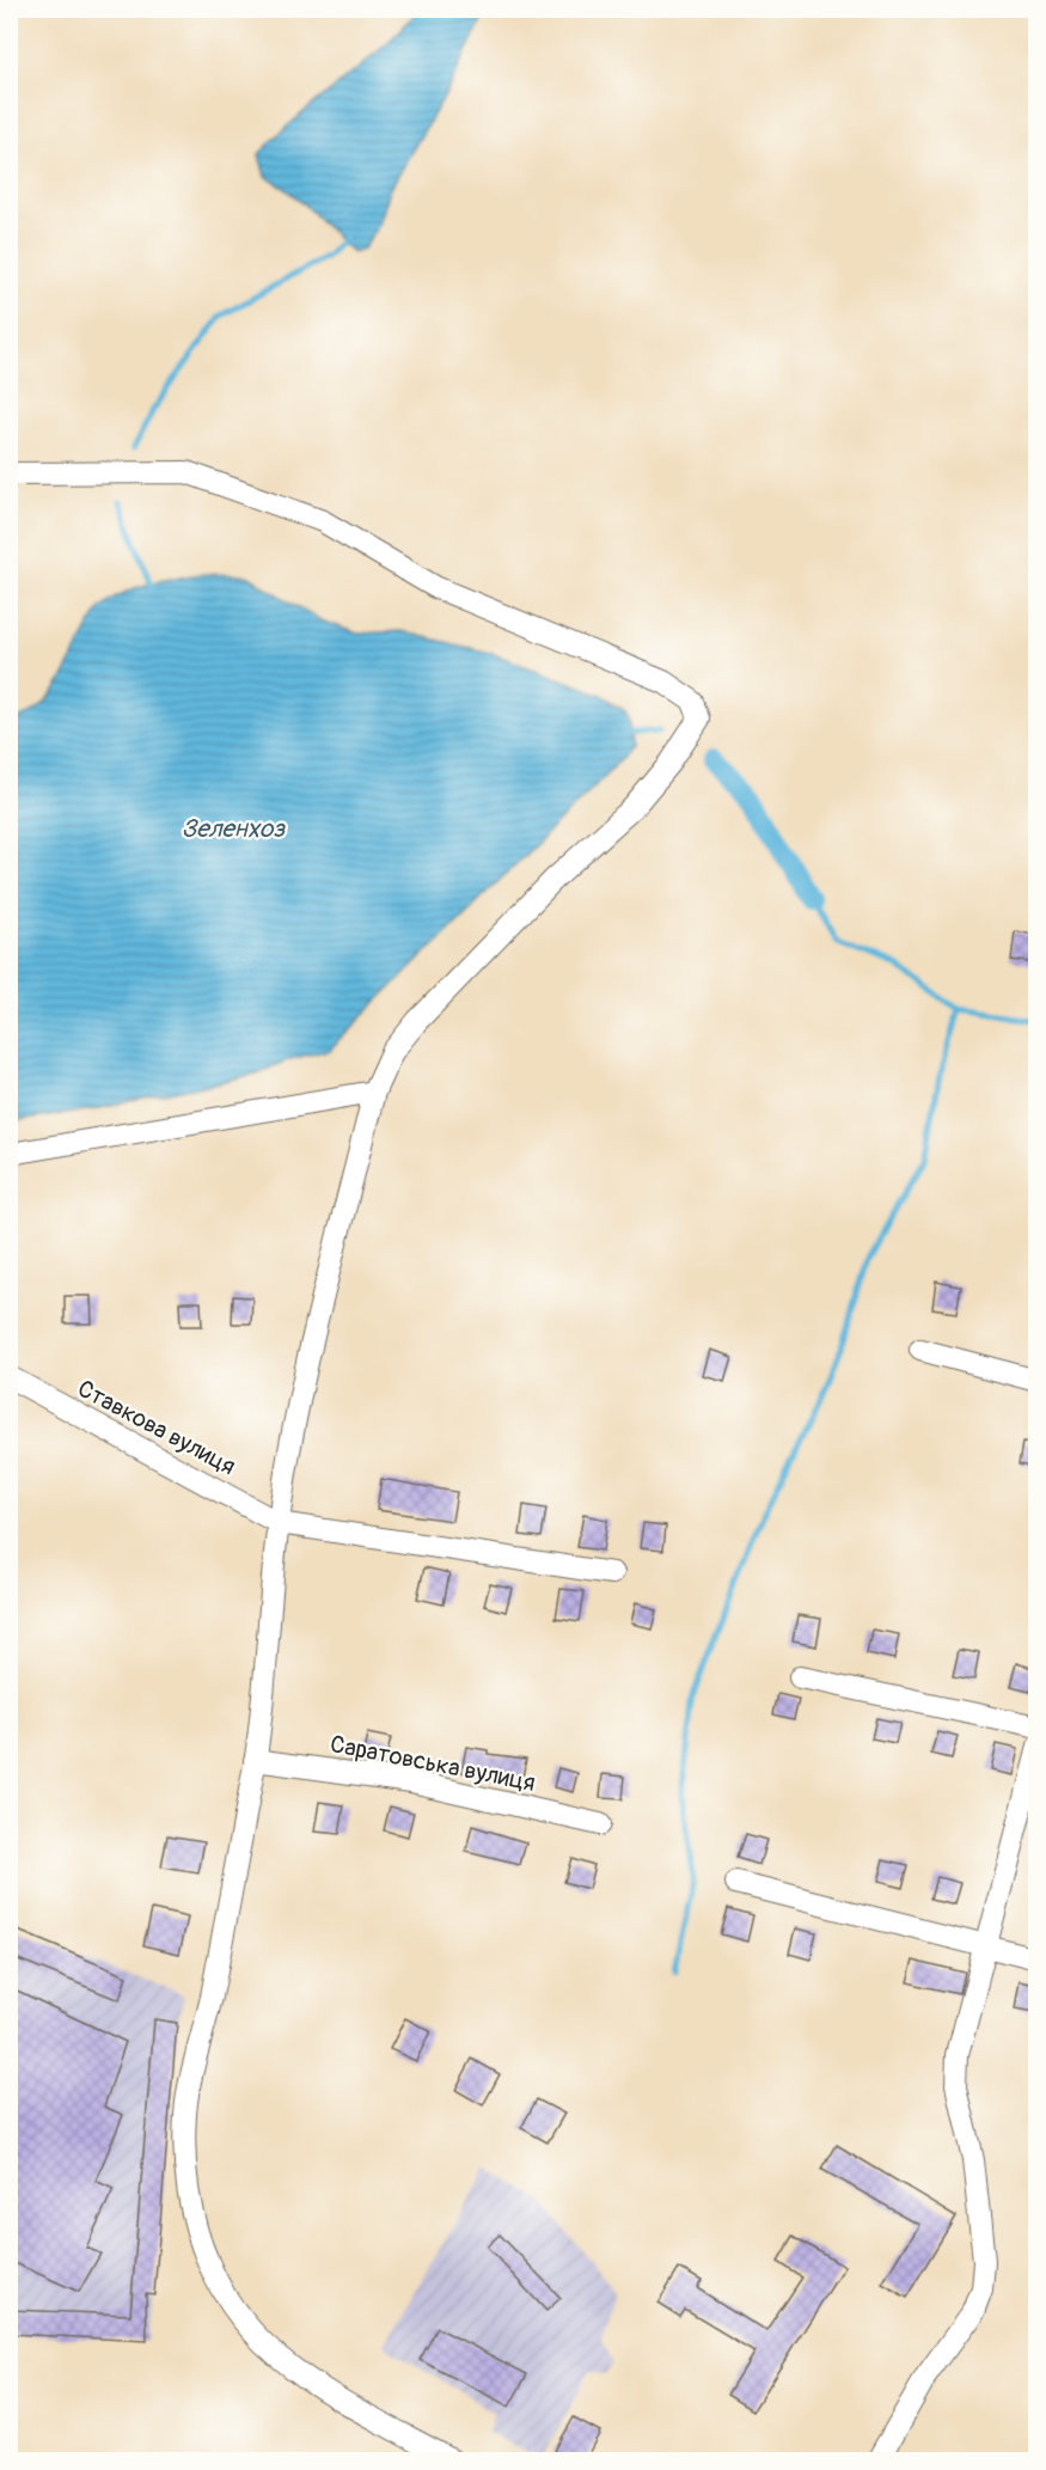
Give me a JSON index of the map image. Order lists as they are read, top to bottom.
{
  "streets": {
    "street": ["Ставкова вулиця", "Саратовська вулиця"]
  },
  "water": ["Зеленхоз"]
}
